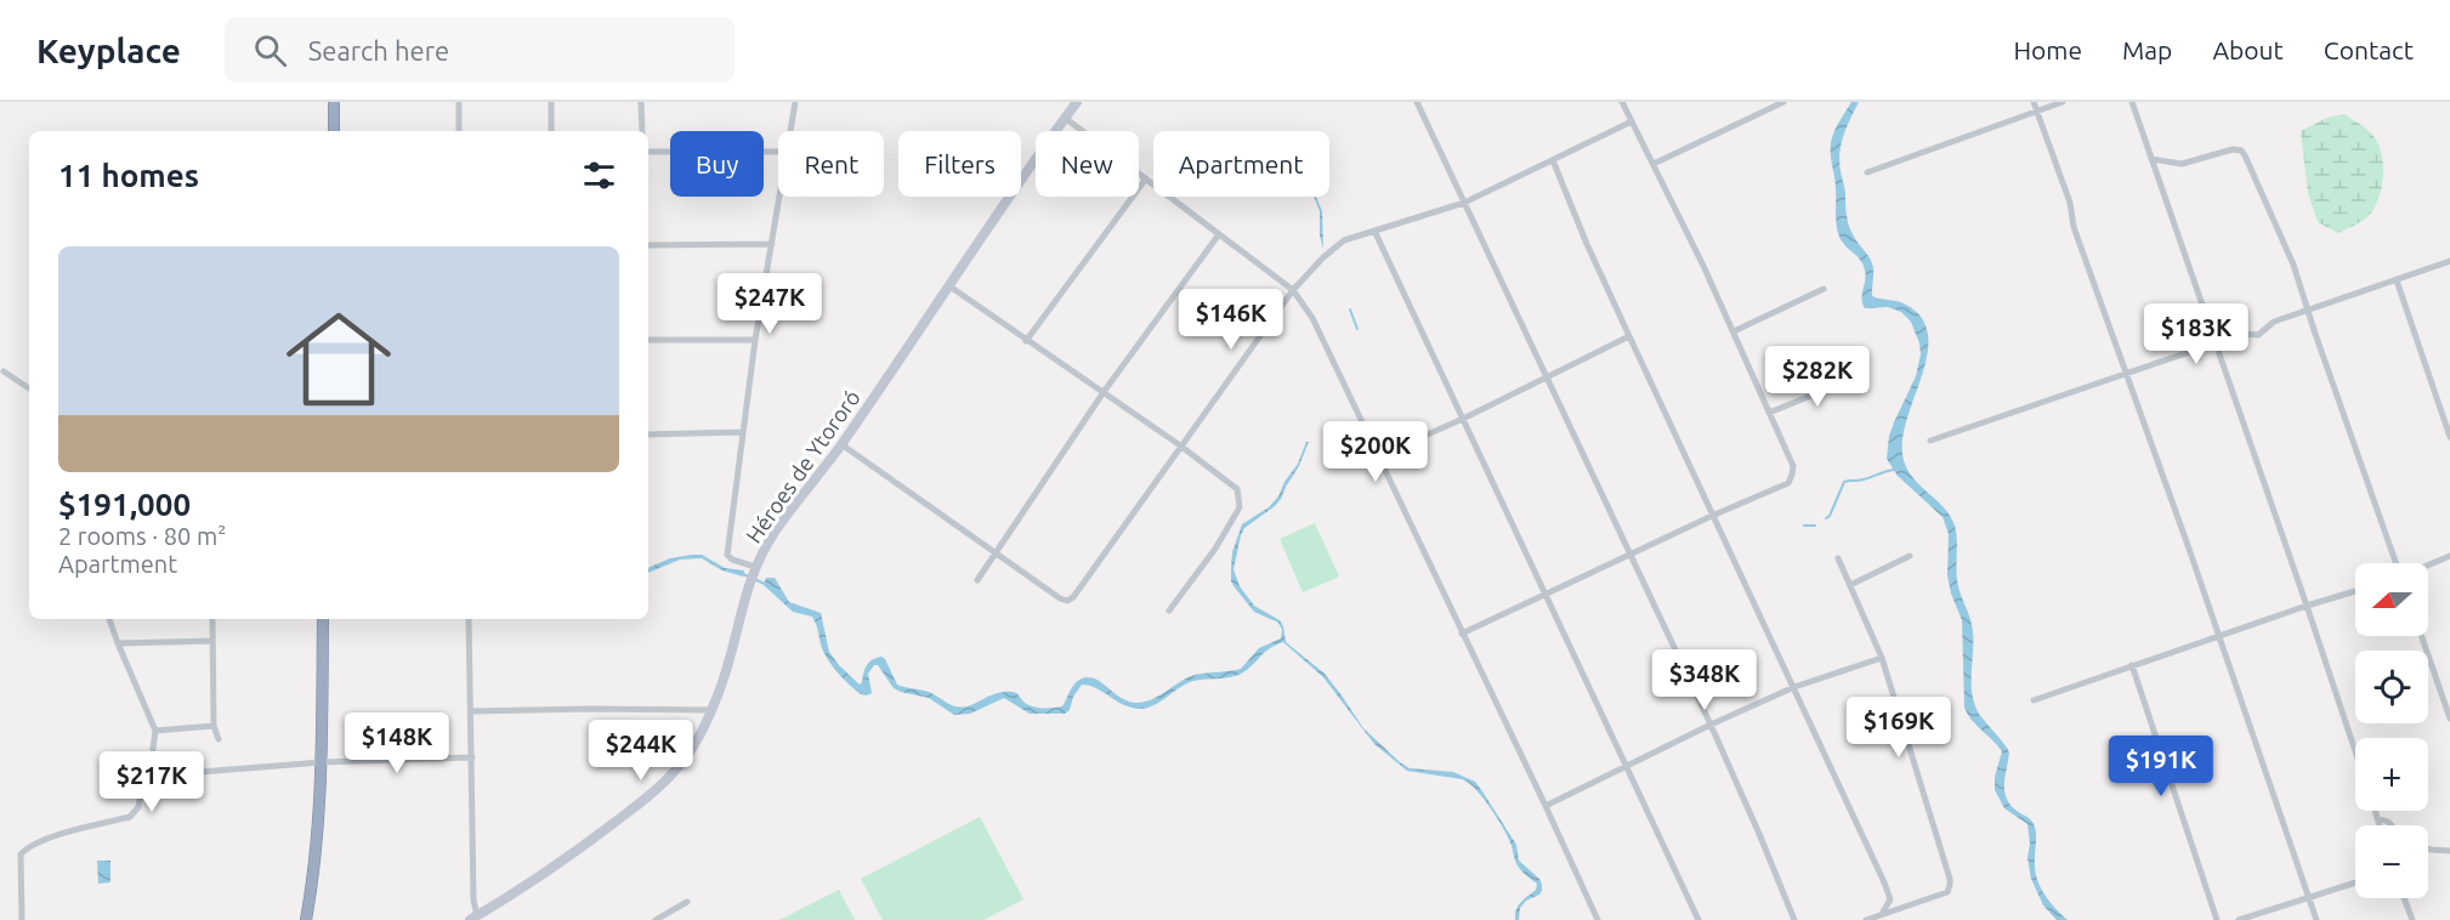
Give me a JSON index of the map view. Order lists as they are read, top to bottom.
{
  "streets": {
    "main road": ["Héroes de Ytororó"]
  },
  "north": "left",
  "page": {
    "header": "Keyplace",
    "search": "Search here",
    "nav": [
      "Home",
      "Map",
      "About",
      "Contact"
    ],
    "chip": [
      "Buy",
      "Rent",
      "Filters",
      "New",
      "Apartment"
    ],
    "heading": "11 homes",
    "list": [
      {
        "name": "$191,000",
        "note": "2 rooms · 80 m² · Apartment"
      }
    ],
    "price": [
      "$247K",
      "$146K",
      "$183K",
      "$282K",
      "$200K",
      "$348K",
      "$169K",
      "$148K",
      "$244K",
      "$191K",
      "$217K"
    ],
    "map_buttons": ["+", "−"]
  }
}
